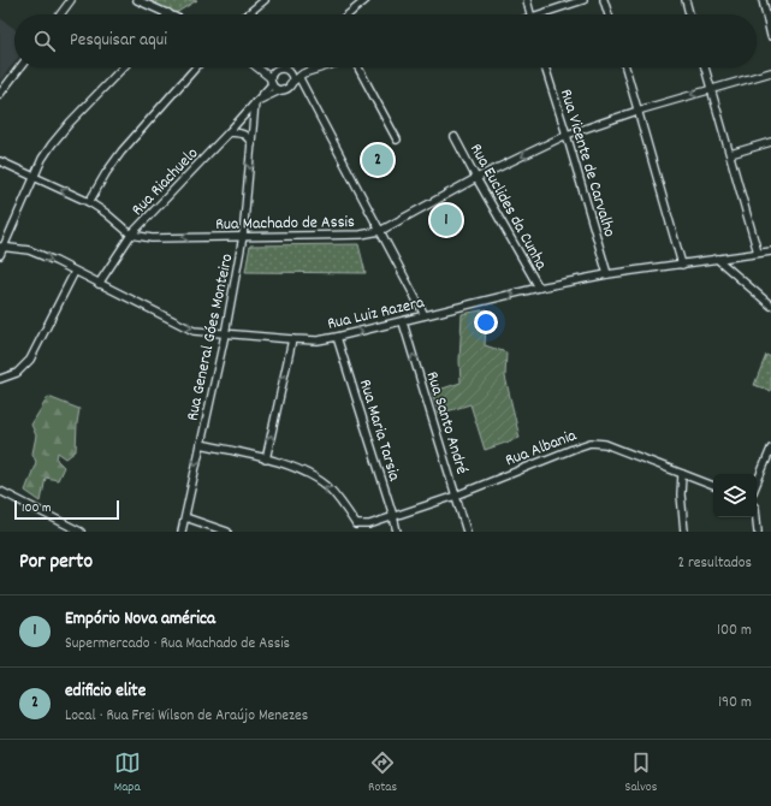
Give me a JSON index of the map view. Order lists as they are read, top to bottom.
{
  "streets": {
    "street": [
      "Rua Vicente de Carvalho",
      "Rua Riachuelo",
      "Rua Euclides da Cunha",
      "Rua Machado de Assis",
      "Rua Luiz Razera",
      "Rua General Góes Monteiro",
      "Rua Santo André",
      "Rua Maria Tarsia",
      "Rua Albania"
    ]
  },
  "crossings": [
    ["Rua Vicente de Carvalho", "Rua Machado de Assis"],
    ["Rua Vicente de Carvalho", "Rua Luiz Razera"],
    ["Rua Riachuelo", "Rua Machado de Assis"],
    ["Rua Riachuelo", "Rua Luiz Razera"],
    ["Rua Riachuelo", "Rua General Góes Monteiro"],
    ["Rua Euclides da Cunha", "Rua Machado de Assis"],
    ["Rua Euclides da Cunha", "Rua Luiz Razera"],
    ["Rua Machado de Assis", "Rua General Góes Monteiro"],
    ["Rua Luiz Razera", "Rua General Góes Monteiro"],
    ["Rua Luiz Razera", "Rua Santo André"],
    ["Rua Luiz Razera", "Rua Maria Tarsia"],
    ["Rua Santo André", "Rua Albania"],
    ["Rua Maria Tarsia", "Rua Albania"]
  ],
  "one_way": [
    "Rua Machado de Assis",
    "Rua Luiz Razera",
    "Rua General Góes Monteiro",
    "Rua Santo André"
  ],
  "scale_bar": "100 m",
  "page": {
    "search": "Pesquisar aqui",
    "pins": ["2", "1"],
    "scale": "100 m",
    "heading": ["Por perto", "2 resultados"],
    "list": [
      {
        "mark": "1",
        "name": "Empório Nova américa",
        "note": "Supermercado · Rua Machado de Assis",
        "value": "100 m"
      },
      {
        "mark": "2",
        "name": "edificio elite",
        "note": "Local · Rua Frei Wilson de Araújo Menezes",
        "value": "190 m"
      }
    ],
    "nav": ["Mapa", "Rotas", "Salvos"]
  }
}
